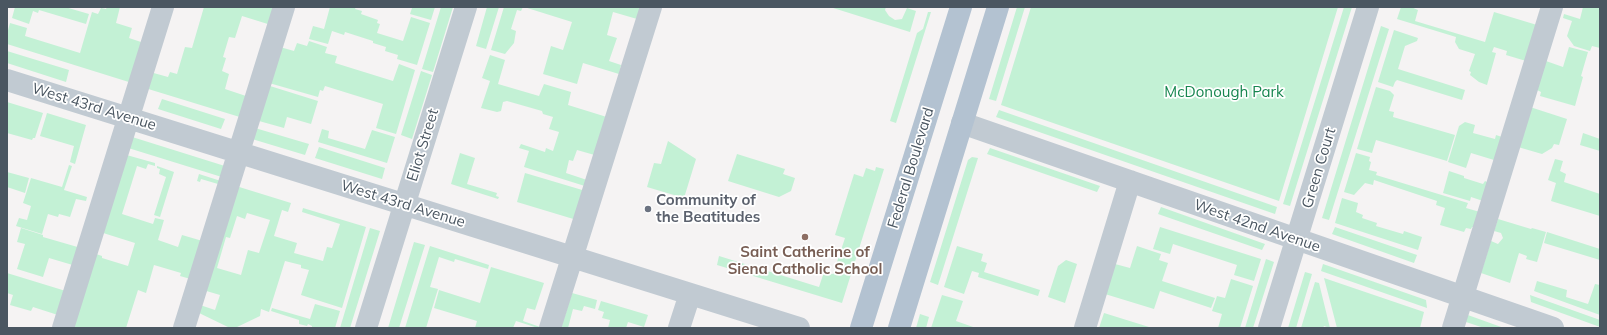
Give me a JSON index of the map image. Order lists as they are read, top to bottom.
{
  "streets": {
    "main road": ["Federal Boulevard"],
    "street": [
      "West 43rd Avenue",
      "Eliot Street",
      "Green Court",
      "West 42nd Avenue"
    ]
  },
  "crossings": [
    ["West 43rd Avenue", "Eliot Street"],
    ["Green Court", "West 42nd Avenue"]
  ],
  "parks": ["McDonough Park"],
  "places": ["Community of the Beatitudes", "Saint Catherine of Siena Catholic School"]
}
